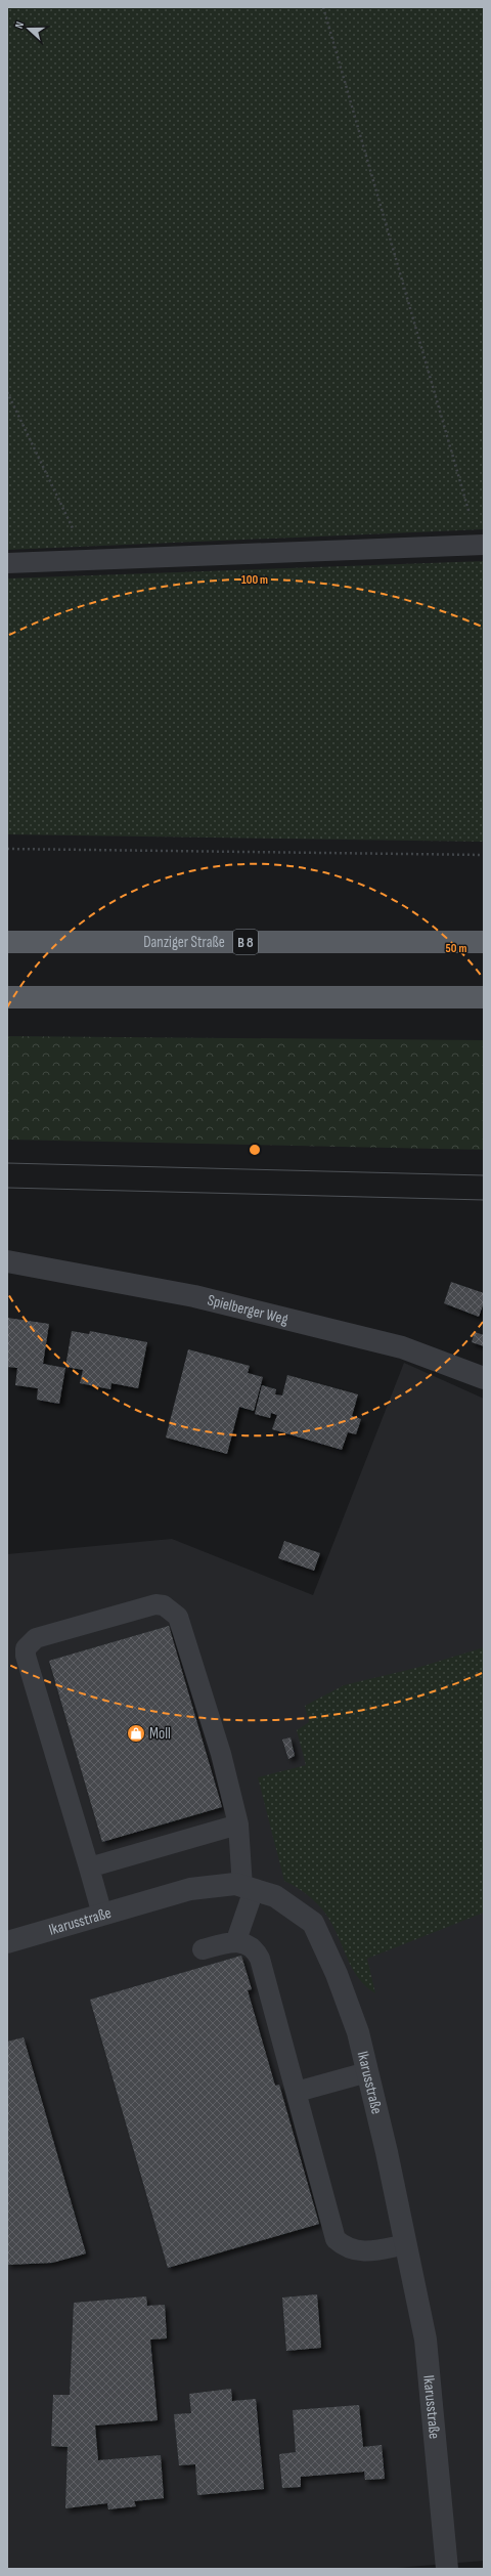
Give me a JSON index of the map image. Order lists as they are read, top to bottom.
{
  "streets": {
    "main road": ["Danziger Straße", "B 8"],
    "street": ["Spielberger Weg", "Ikarusstraße"]
  },
  "places": {
    "shop": ["Moll"]
  },
  "north": "left",
  "rings": ["100 m", "50 m"]
}
